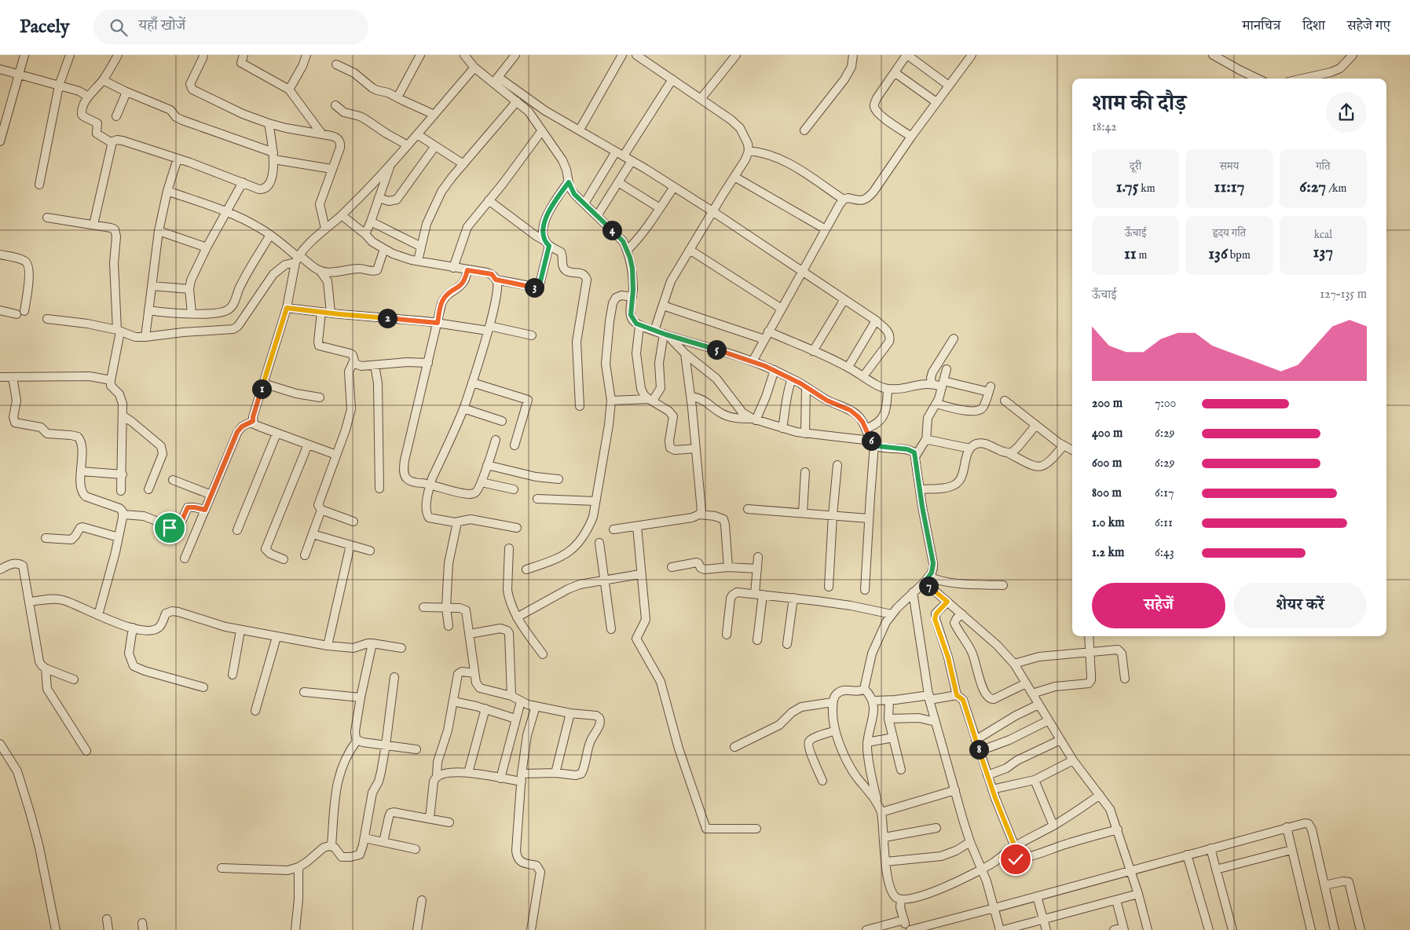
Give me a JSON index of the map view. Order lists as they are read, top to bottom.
{
  "page": {
    "header": "Pacely",
    "search": "यहाँ खोजें",
    "nav": ["मानचित्र", "दिशा", "सहेजे गए"],
    "heading": ["शाम की दौड़", "18:42"],
    "stats": [
      ["दूरी", "1.75 km"],
      ["समय", "11:17"],
      ["गति", "6:27 /km"],
      ["ऊँचाई", "11 m"],
      ["हृदय गति", "136 bpm"],
      ["kcal", "137"]
    ],
    "pins": [
      "4",
      "3",
      "2",
      "5",
      "1",
      "6",
      "7",
      "8"
    ],
    "chart": ["ऊँचाई", "127–135 m"],
    "list": [
      {
        "name": "200 m",
        "note": "7:00"
      },
      {
        "name": "400 m",
        "note": "6:29"
      },
      {
        "name": "600 m",
        "note": "6:29"
      },
      {
        "name": "800 m",
        "note": "6:17"
      },
      {
        "name": "1.0 km",
        "note": "6:11"
      },
      {
        "name": "1.2 km",
        "note": "6:43"
      }
    ],
    "buttons": ["सहेजें", "शेयर करें"]
  }
}
